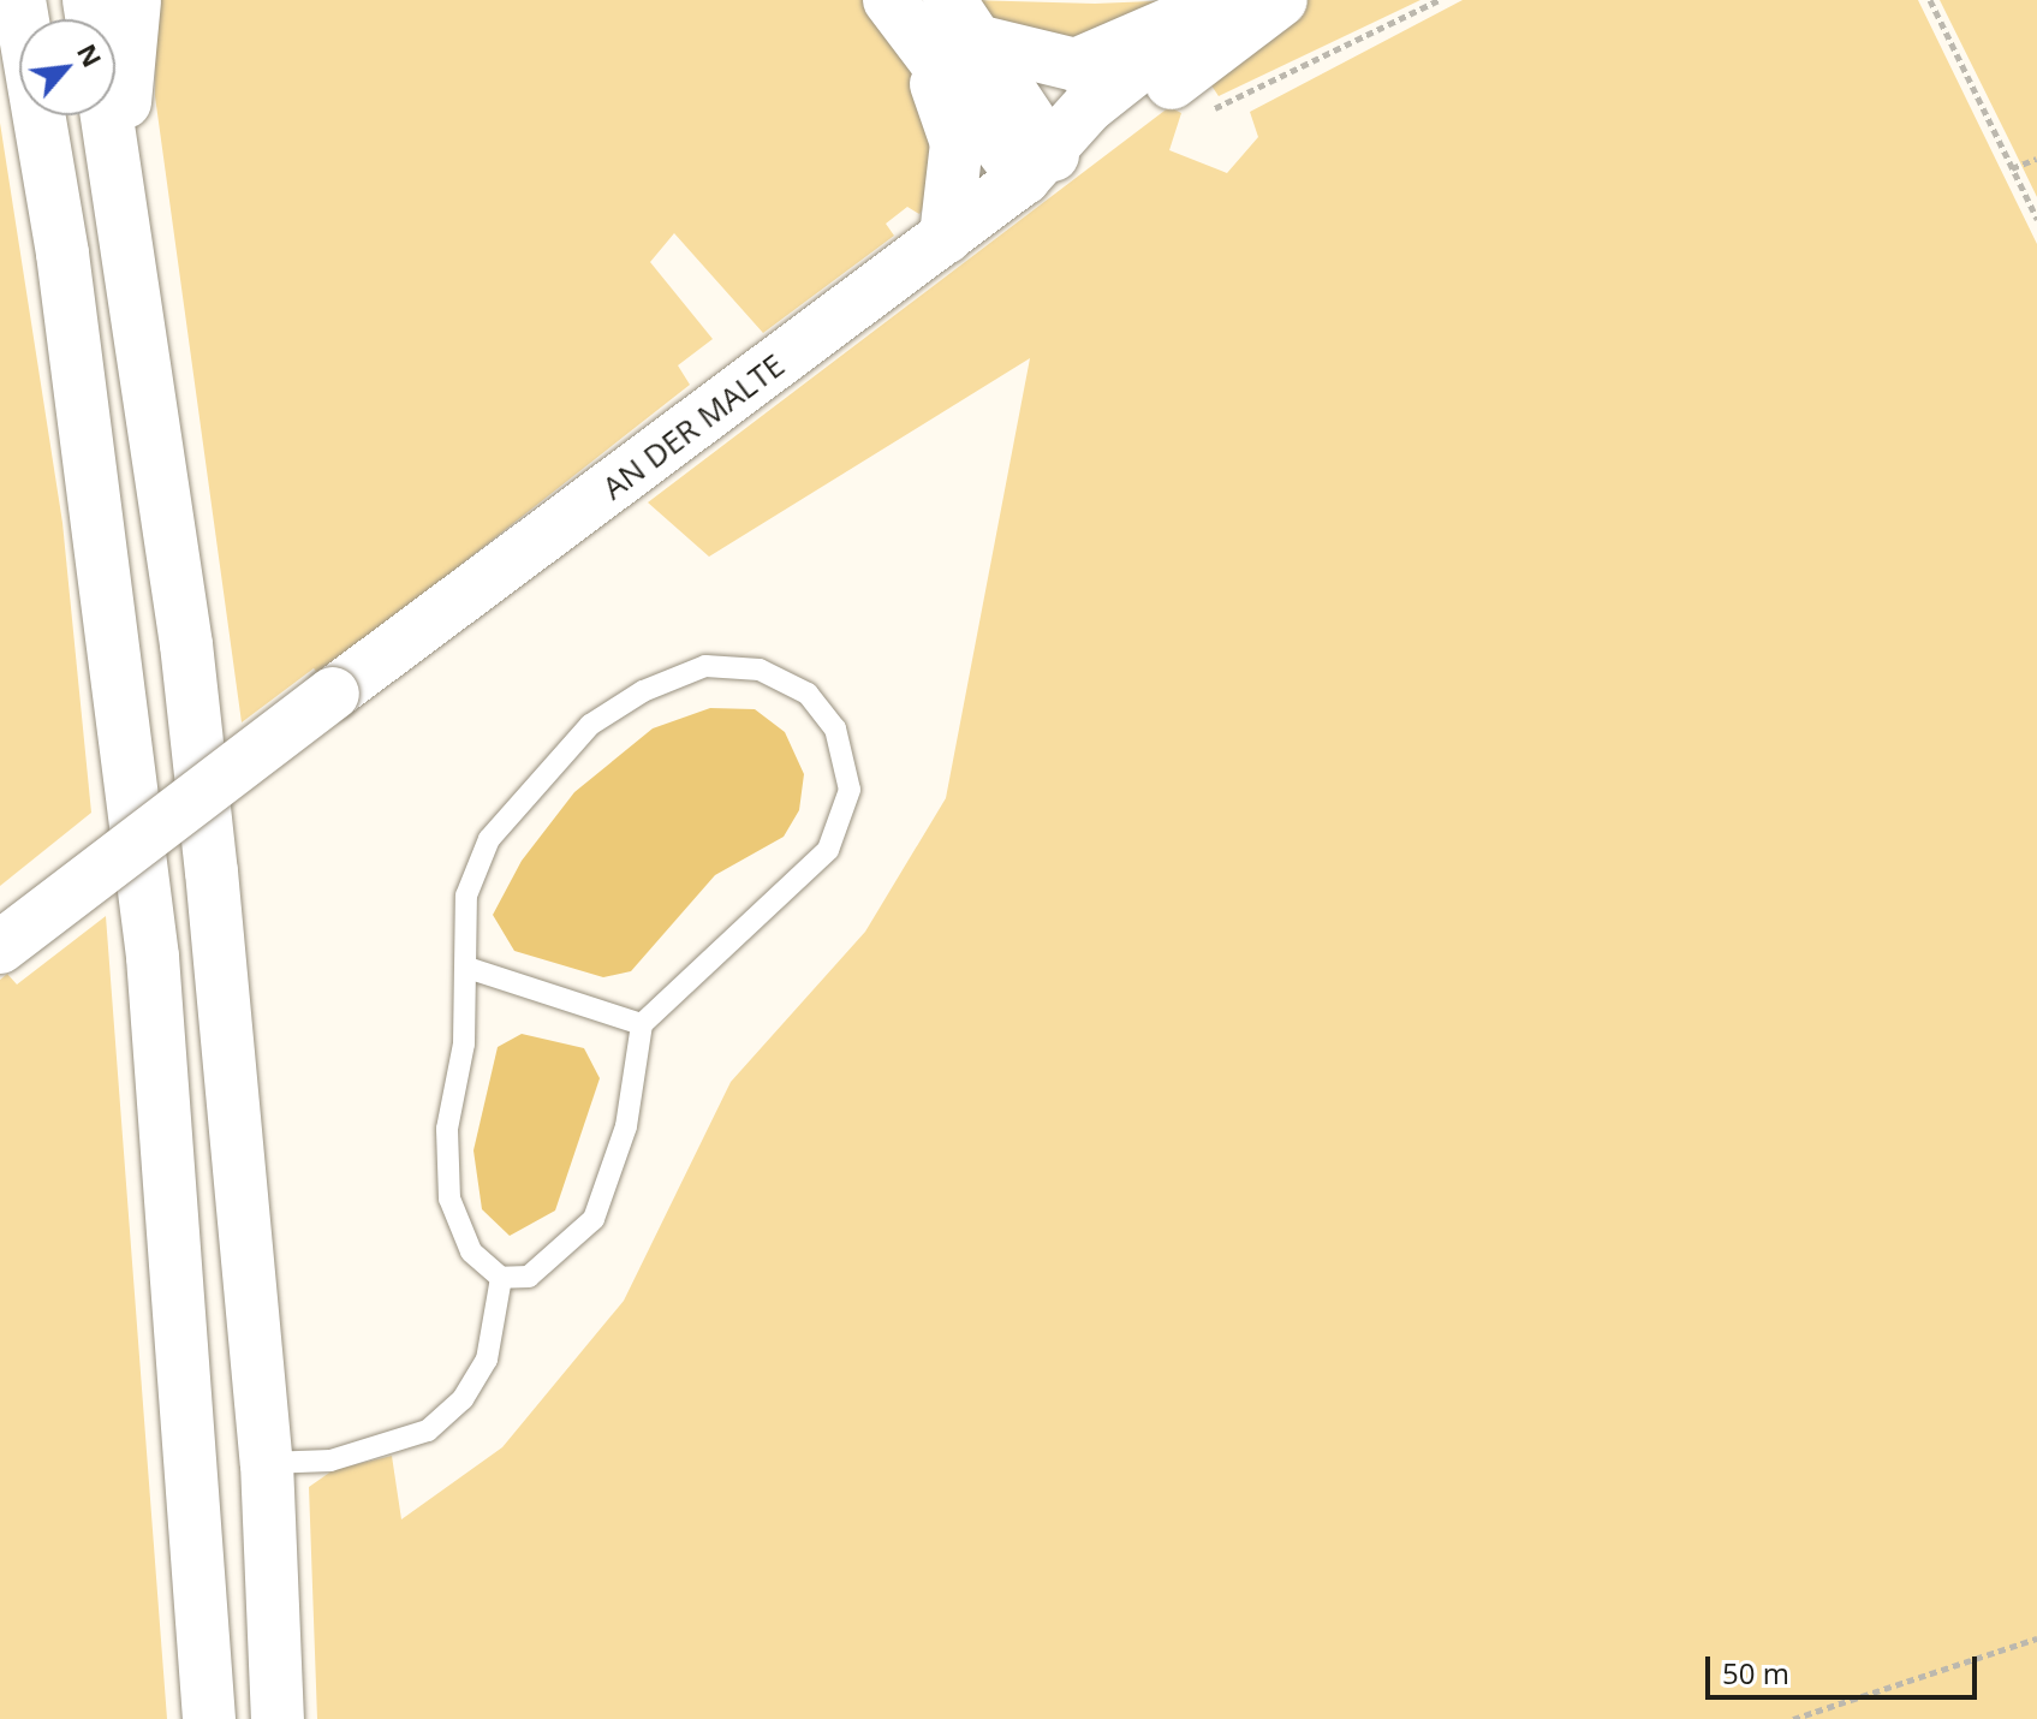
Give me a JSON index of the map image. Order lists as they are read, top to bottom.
{
  "streets": {
    "main road": ["AN DER MALTE"]
  },
  "scale_bar": "50 m",
  "north": "top right"
}
